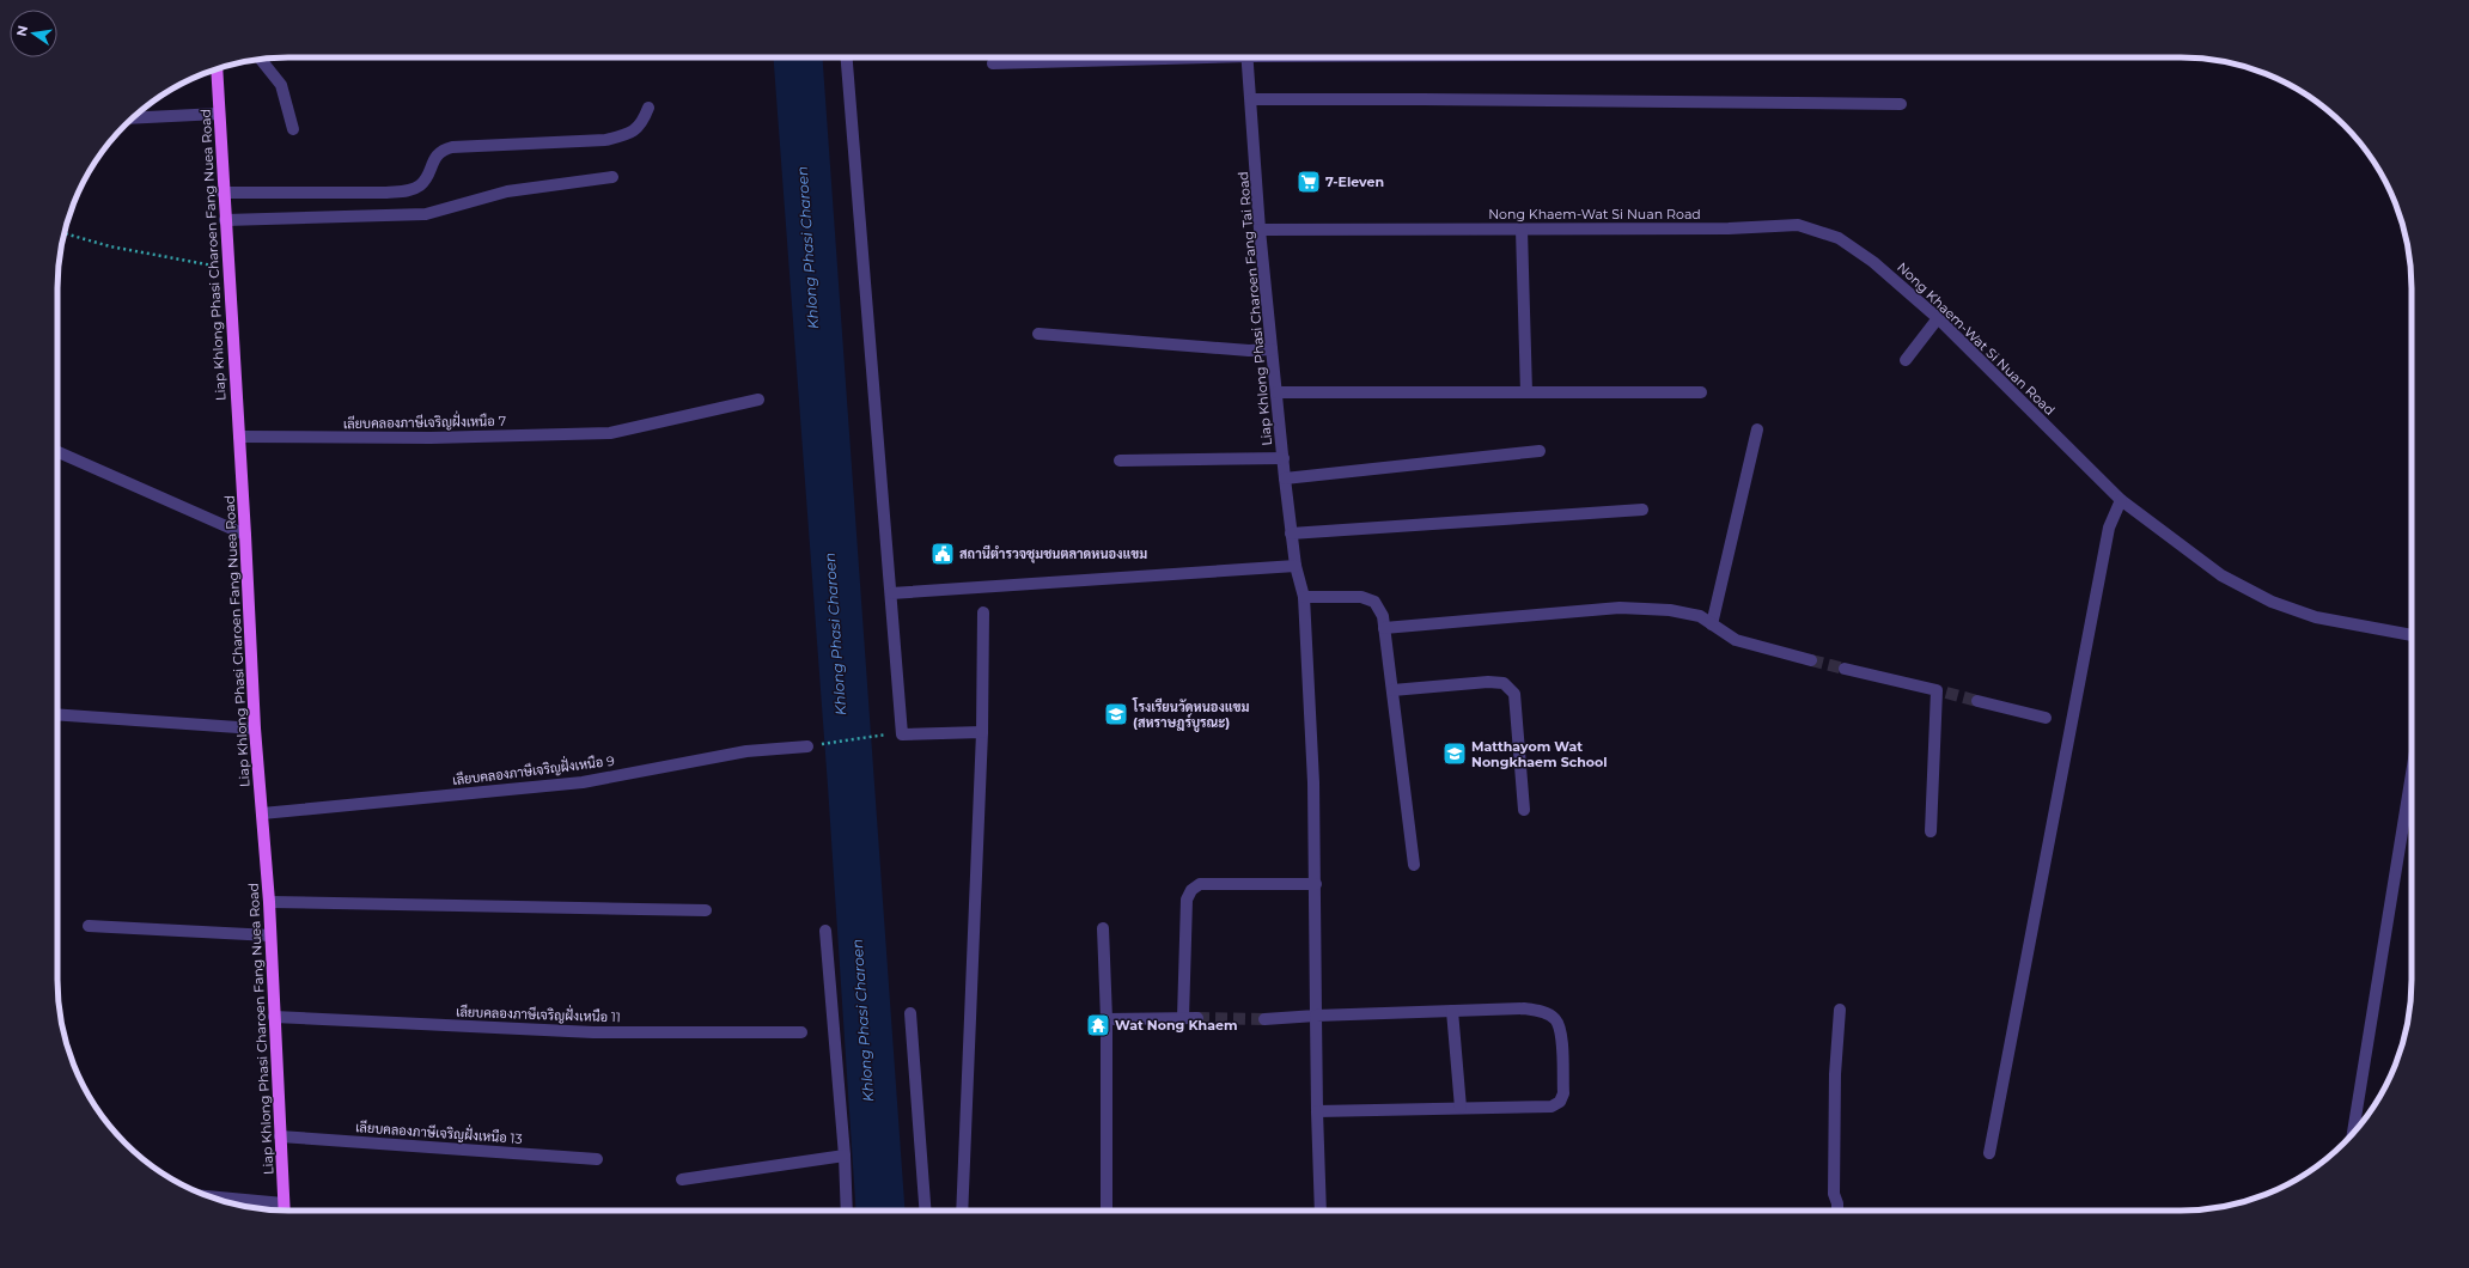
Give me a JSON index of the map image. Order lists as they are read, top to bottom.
{
  "streets": {
    "main road": ["Liap Khlong Phasi Charoen Fang Nuea Road"],
    "street": [
      "Nong Khaem-Wat Si Nuan Road",
      "Liap Khlong Phasi Charoen Fang Tai Road",
      "เลียบคลองภาษีเจริญฝั่งเหนือ 7",
      "เลียบคลองภาษีเจริญฝั่งเหนือ 9",
      "เลียบคลองภาษีเจริญฝั่งเหนือ 11",
      "เลียบคลองภาษีเจริญฝั่งเหนือ 13"
    ]
  },
  "crossings": [
    ["Nong Khaem-Wat Si Nuan Road", "Liap Khlong Phasi Charoen Fang Tai Road"],
    ["Liap Khlong Phasi Charoen Fang Nuea Road", "เลียบคลองภาษีเจริญฝั่งเหนือ 7"],
    ["Liap Khlong Phasi Charoen Fang Nuea Road", "เลียบคลองภาษีเจริญฝั่งเหนือ 9"],
    ["Liap Khlong Phasi Charoen Fang Nuea Road", "เลียบคลองภาษีเจริญฝั่งเหนือ 11"],
    ["Liap Khlong Phasi Charoen Fang Nuea Road", "เลียบคลองภาษีเจริญฝั่งเหนือ 13"]
  ],
  "water": ["Khlong Phasi Charoen"],
  "places": {
    "supermarket": ["7-Eleven"],
    "public building": ["สถานีตำรวจชุมชนตลาดหนองแขม"],
    "school or university": ["โรงเรียนวัดหนองแขม (สหราษฎร์บูรณะ)", "Matthayom Wat Nongkhaem School"],
    "temple": ["Wat Nong Khaem"]
  },
  "north": "left"
}
